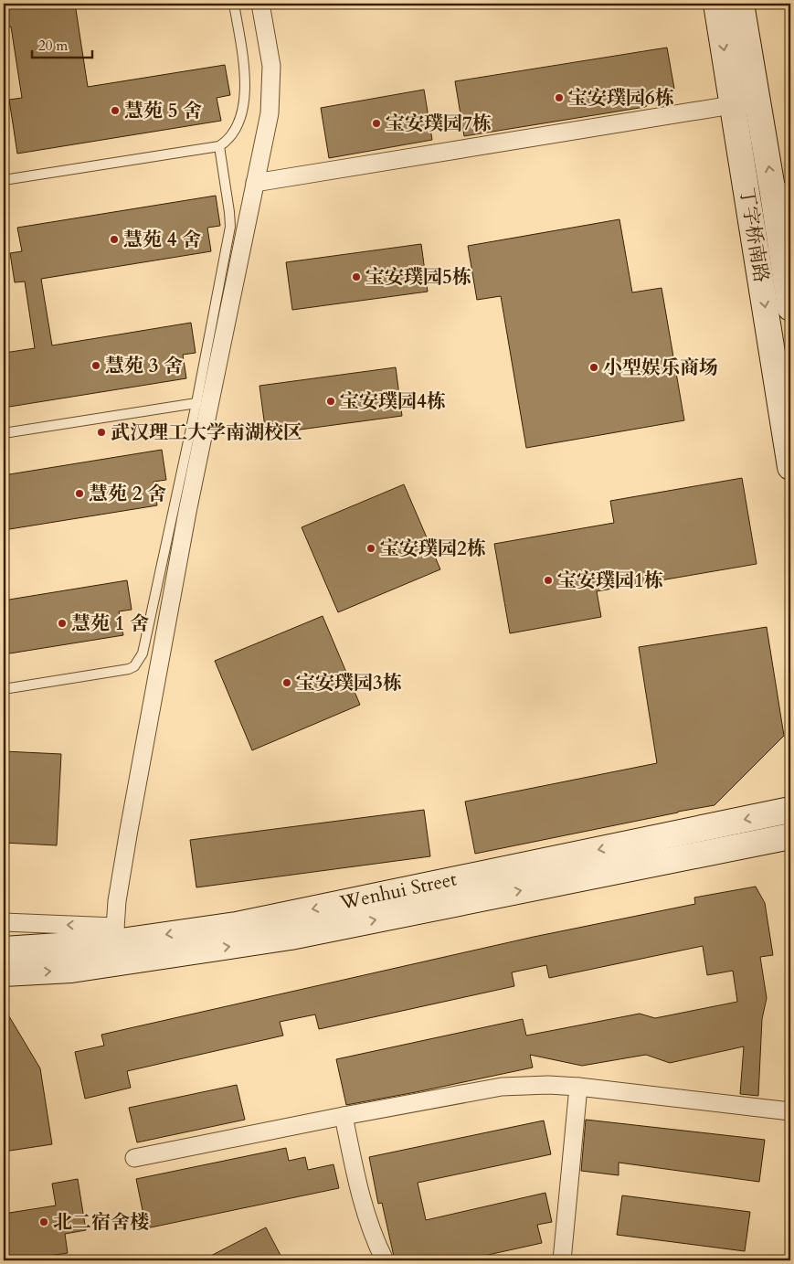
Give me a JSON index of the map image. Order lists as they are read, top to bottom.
{
  "streets": {
    "main road": ["丁字桥南路", "Wenhui Street"]
  },
  "places": [
    "宝安璞园6栋",
    "慧苑 5 舍",
    "宝安璞园7栋",
    "慧苑 4 舍",
    "宝安璞园5栋",
    "慧苑 3 舍",
    "小型娱乐商场",
    "宝安璞园4栋",
    "武汉理工大学南湖校区",
    "慧苑 2 舍",
    "宝安璞园2栋",
    "宝安璞园1栋",
    "慧苑 1 舍",
    "宝安璞园3栋",
    "北二宿舍楼"
  ],
  "scale_bar": "20 m"
}
